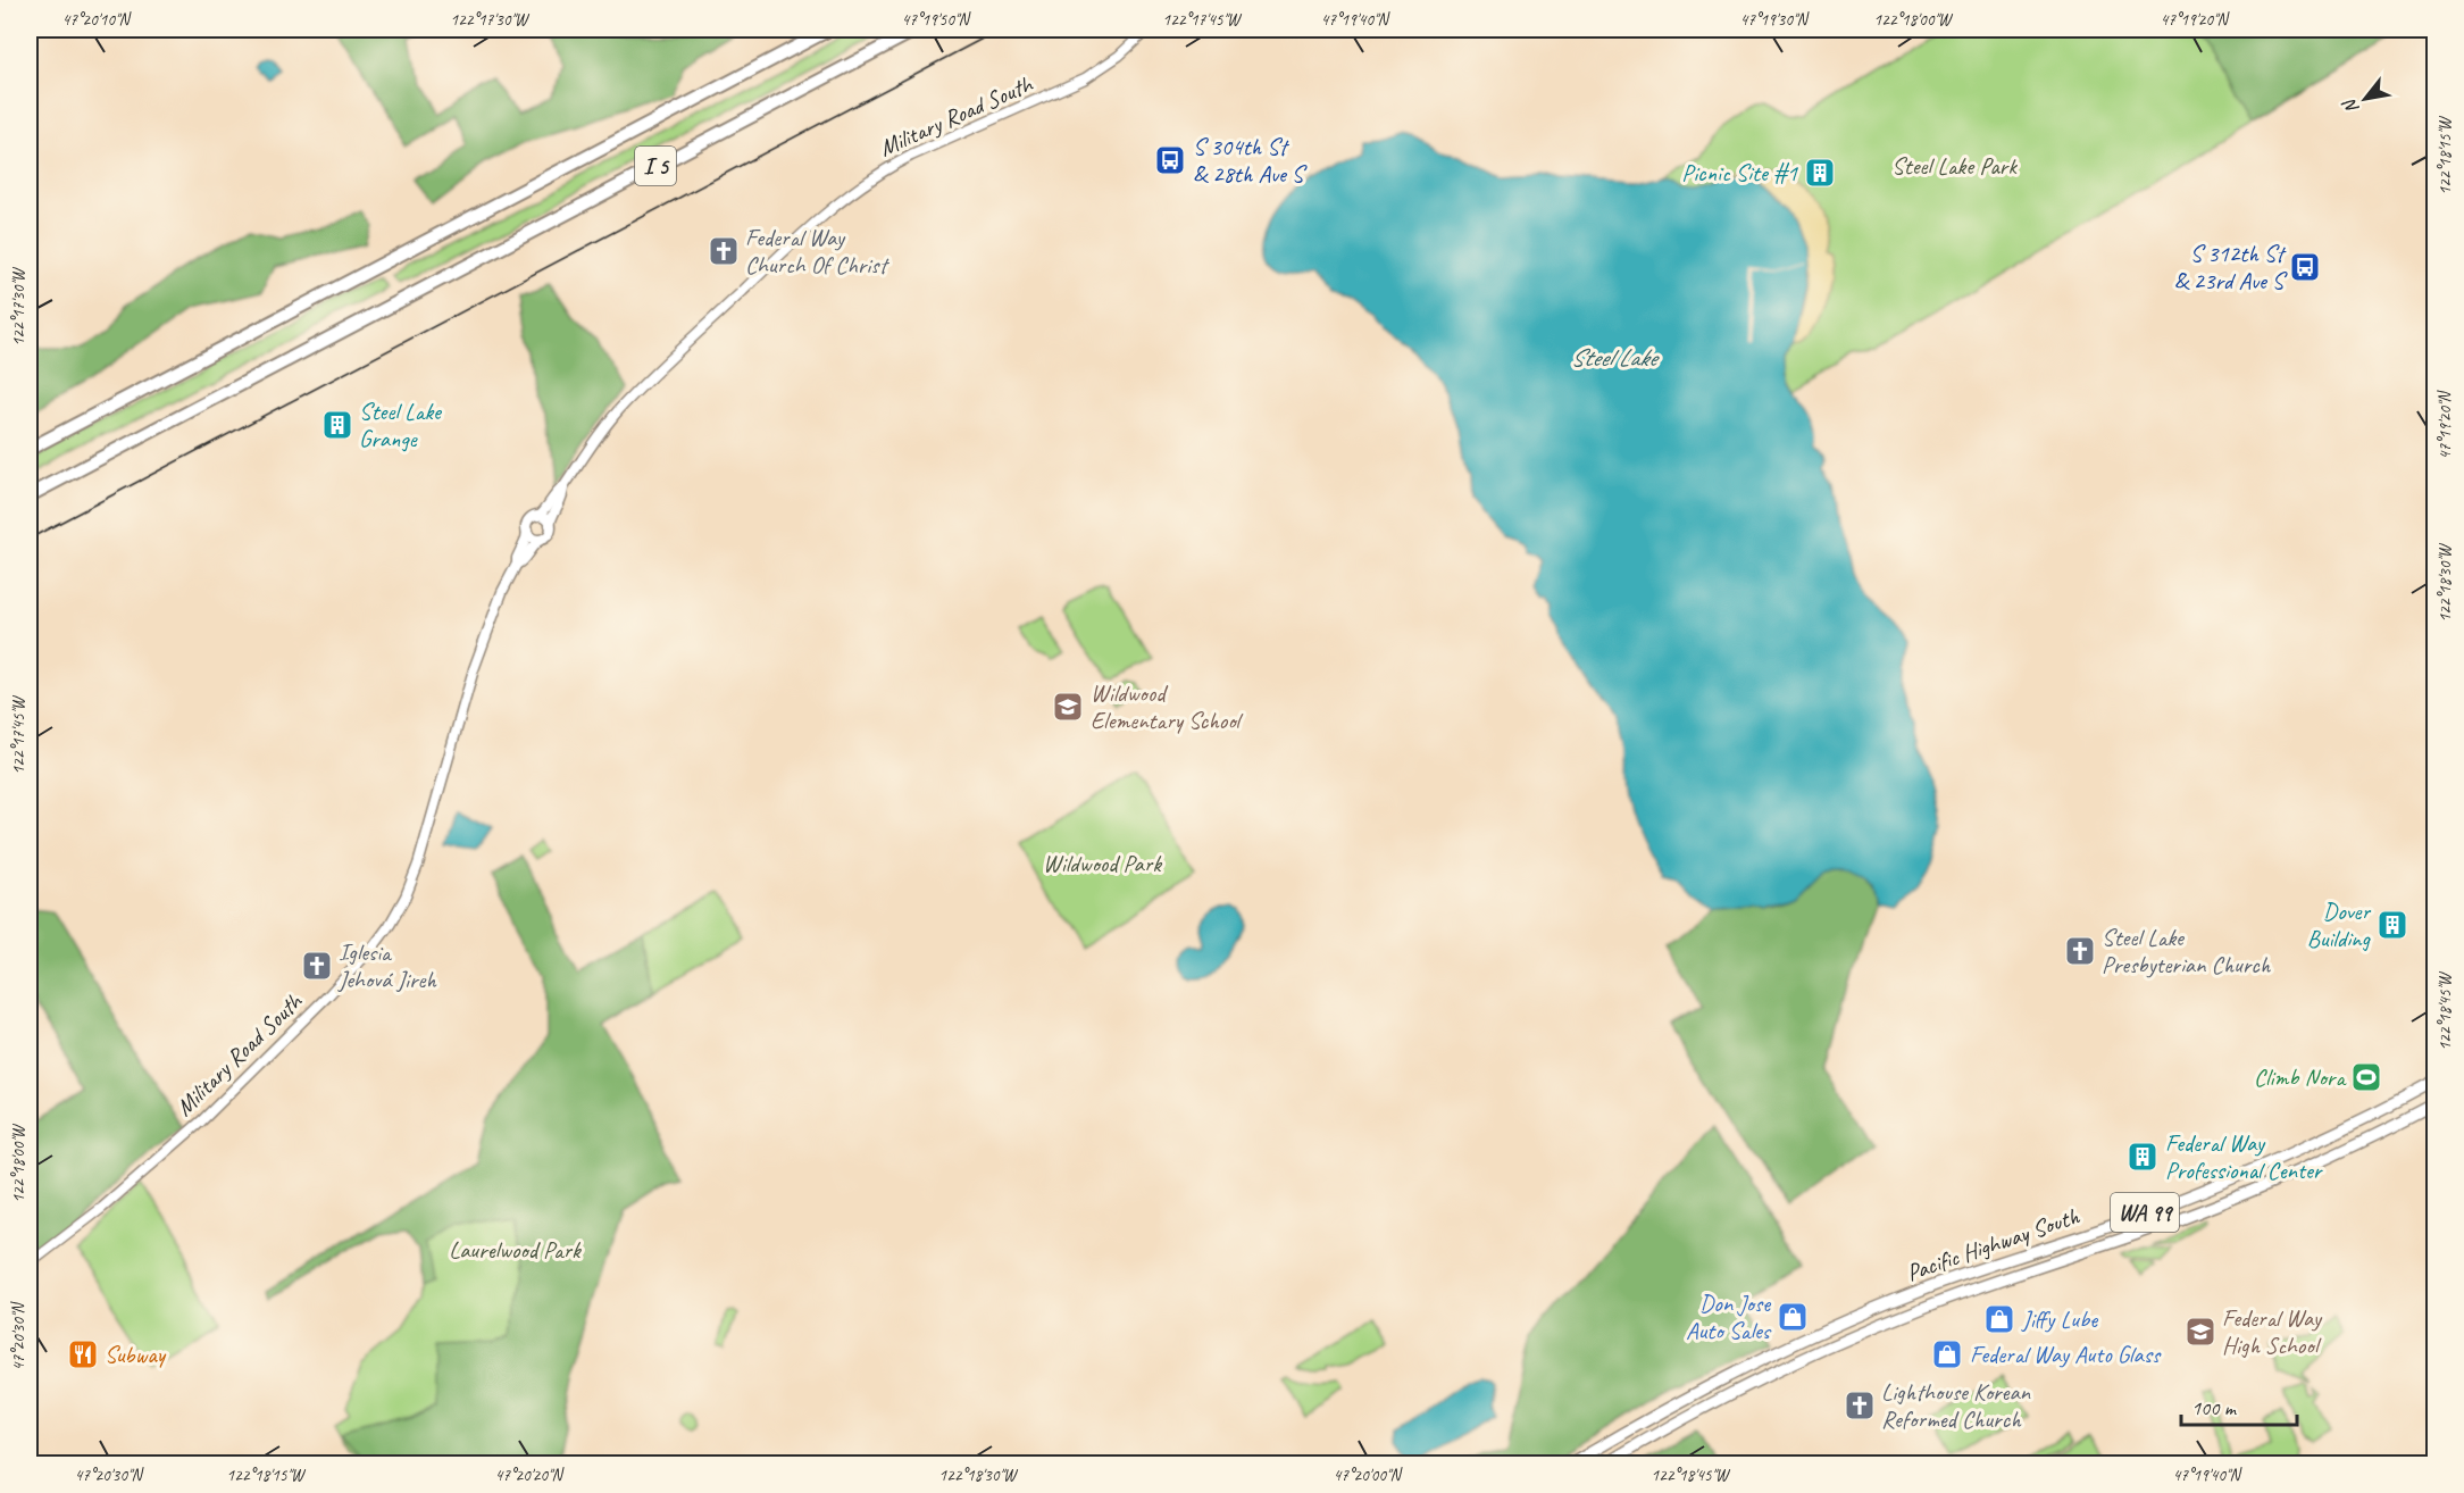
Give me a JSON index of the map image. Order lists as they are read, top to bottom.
{
  "streets": {
    "highway": ["I 5"],
    "main road": ["Military Road South", "WA 99", "Pacific Highway South"]
  },
  "water": ["Steel Lake"],
  "parks": ["Steel Lake Park", "Wildwood Park", "Laurelwood Park"],
  "places": {
    "bus stop": ["S 304th St & 28th Ave S", "S 312th St & 23rd Ave S"],
    "building": [
      "Picnic Site #1",
      "Steel Lake Grange",
      "Dover Building",
      "Federal Way Professional Center"
    ],
    "church": [
      "Federal Way Church Of Christ",
      "Steel Lake Presbyterian Church",
      "Iglesia Jehová Jireh",
      "Lighthouse Korean Reformed Church"
    ],
    "school or university": ["Wildwood Elementary School", "Federal Way High School"],
    "sports": ["Climb Nora"],
    "shop": ["Don Jose Auto Sales", "Jiffy Lube", "Federal Way Auto Glass"],
    "restaurant": ["Subway"]
  },
  "scale_bar": "100 m",
  "north": "bottom left",
  "coordinates": [
    "47°20'10\"N",
    "122°17'30\"W",
    "47°19'50\"N",
    "122°17'45\"W",
    "47°19'40\"N",
    "47°19'30\"N",
    "122°18'00\"W",
    "47°19'20\"N",
    "122°18'15\"W",
    "122°18'30\"W",
    "122°18'45\"W",
    "47°20'30\"N",
    "47°20'20\"N",
    "47°20'00\"N"
  ]
}
